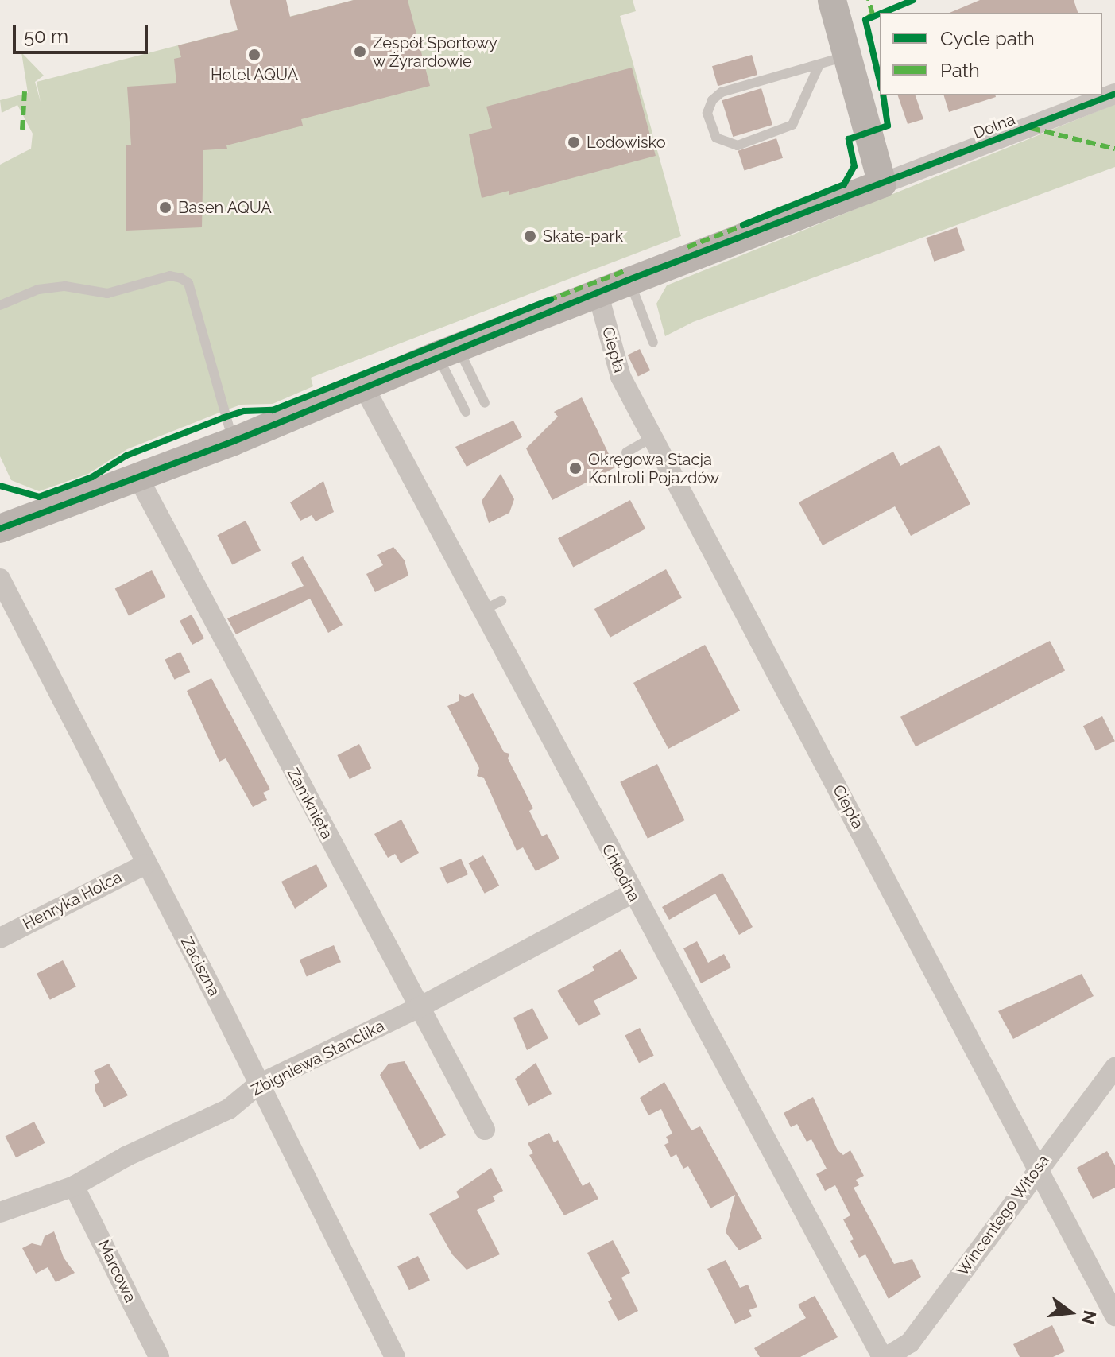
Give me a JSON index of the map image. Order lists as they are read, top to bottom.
{
  "streets": {
    "street": [
      "Dolna",
      "Ciepła",
      "Zamknięta",
      "Chłodna",
      "Henryka Holca",
      "Zaciszna",
      "Zbigniewa Stanclika",
      "Wincentego Witosa",
      "Marcowa"
    ]
  },
  "crossings": [
    ["Ciepła", "Wincentego Witosa"],
    ["Zamknięta", "Zbigniewa Stanclika"],
    ["Chłodna", "Zbigniewa Stanclika"],
    ["Chłodna", "Wincentego Witosa"],
    ["Henryka Holca", "Zaciszna"],
    ["Zaciszna", "Zbigniewa Stanclika"],
    ["Zbigniewa Stanclika", "Marcowa"]
  ],
  "places": [
    "Zespół Sportowy w Żyrardowie",
    "Hotel AQUA",
    "Lodowisko",
    "Basen AQUA",
    "Skate-park",
    "Okręgowa Stacja Kontroli Pojazdów"
  ],
  "legend": ["Cycle path", "Path"],
  "scale_bar": "50 m",
  "north": "right"
}
